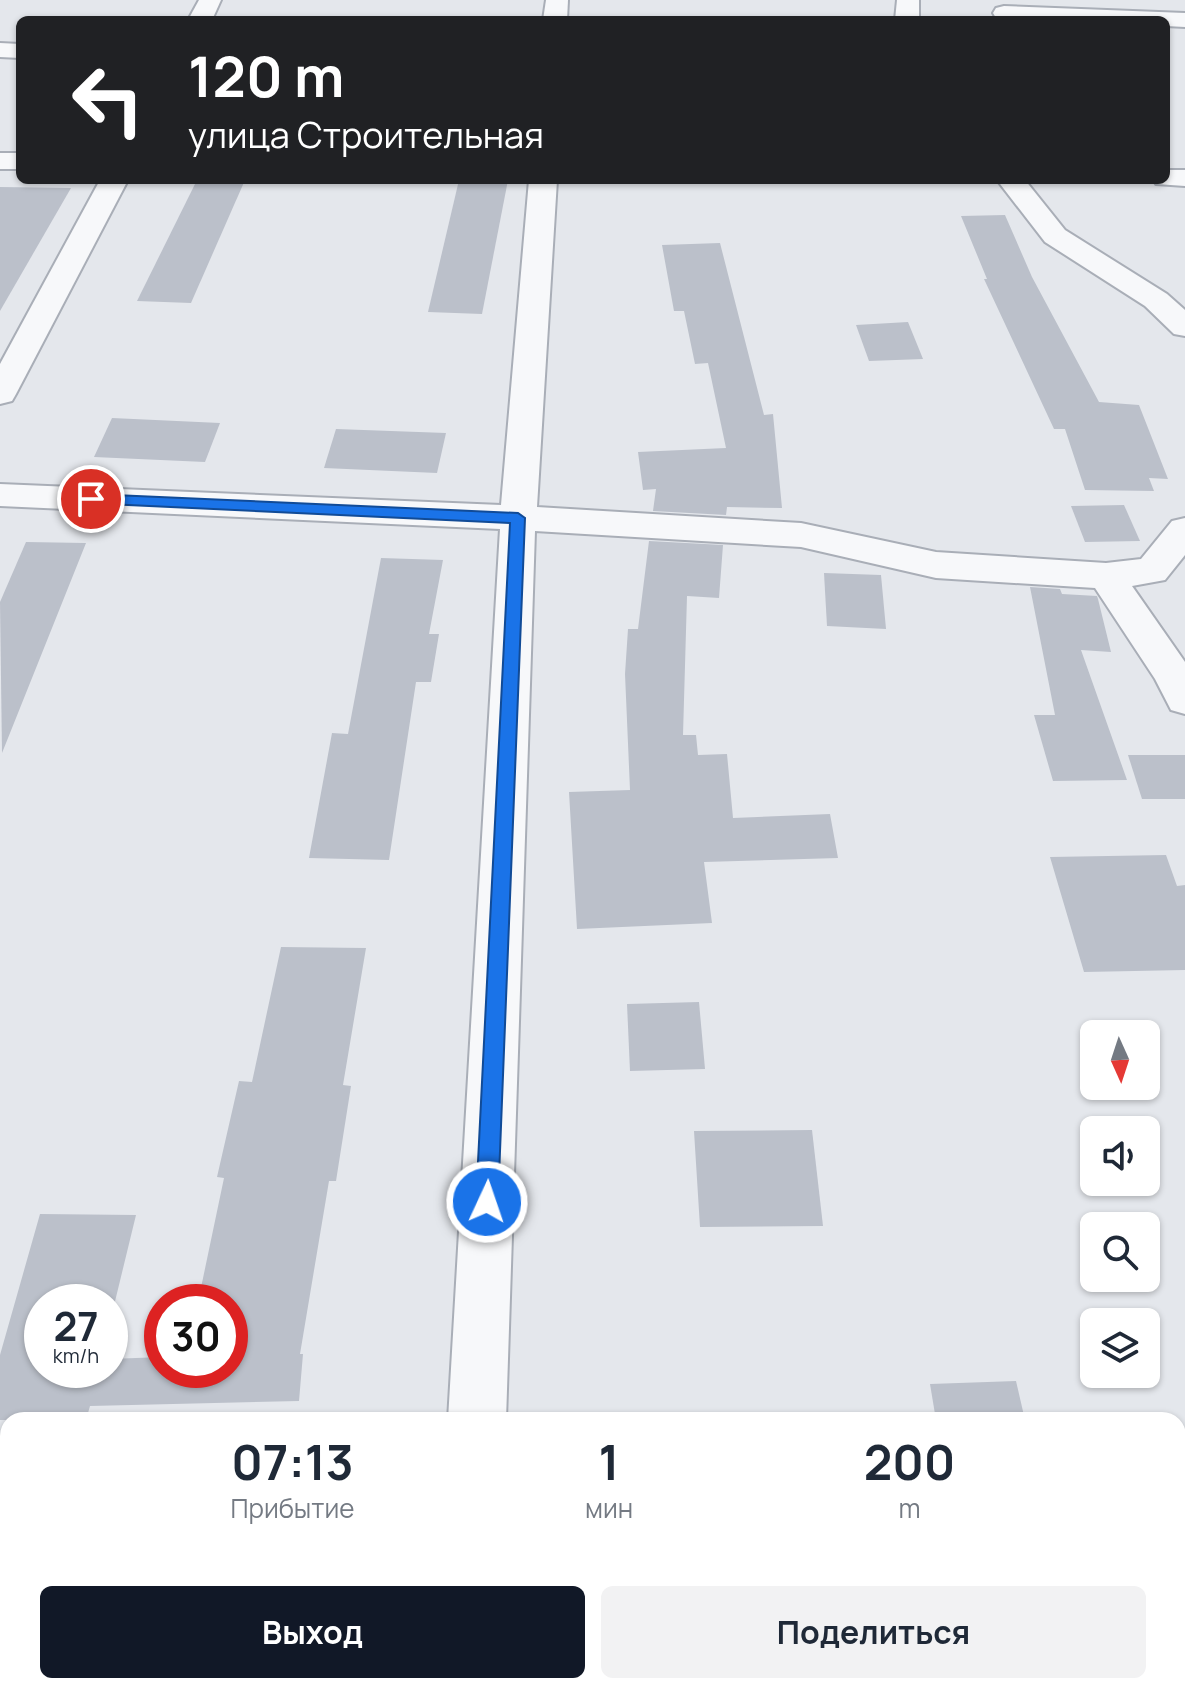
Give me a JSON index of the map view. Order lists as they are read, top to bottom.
{
  "north": "bottom",
  "page": {
    "turn": ["120 m", "улица Строительная"],
    "speed": "27 km/h",
    "limit": "30",
    "eta": [
      "07:13",
      "Прибытие",
      "1",
      "мин",
      "200",
      "m"
    ],
    "buttons": ["Выход", "Поделиться"]
  }
}
